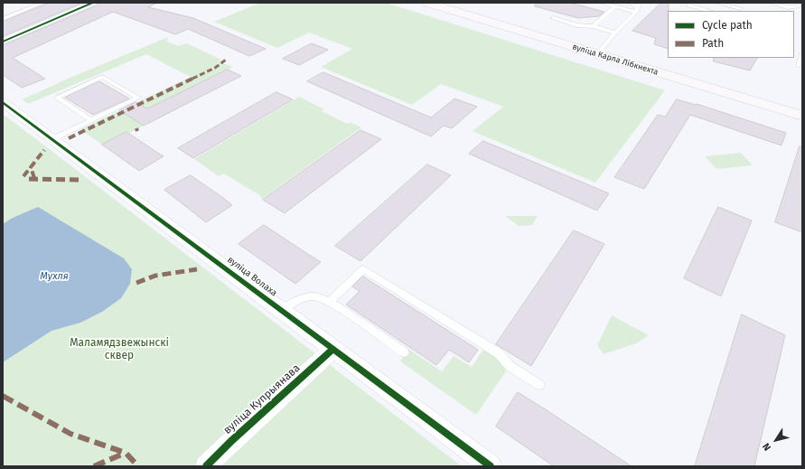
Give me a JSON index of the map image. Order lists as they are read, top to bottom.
{
  "streets": {
    "main road": ["вуліца Карла Лібкнехта"],
    "street": ["вуліца Волаха", "вуліца Купрыянава"]
  },
  "crossings": [
    ["вуліца Волаха", "вуліца Купрыянава"]
  ],
  "water": ["Мухля"],
  "parks": ["Маламядзвежынскі сквер"],
  "legend": ["Cycle path", "Path"],
  "north": "bottom left"
}
